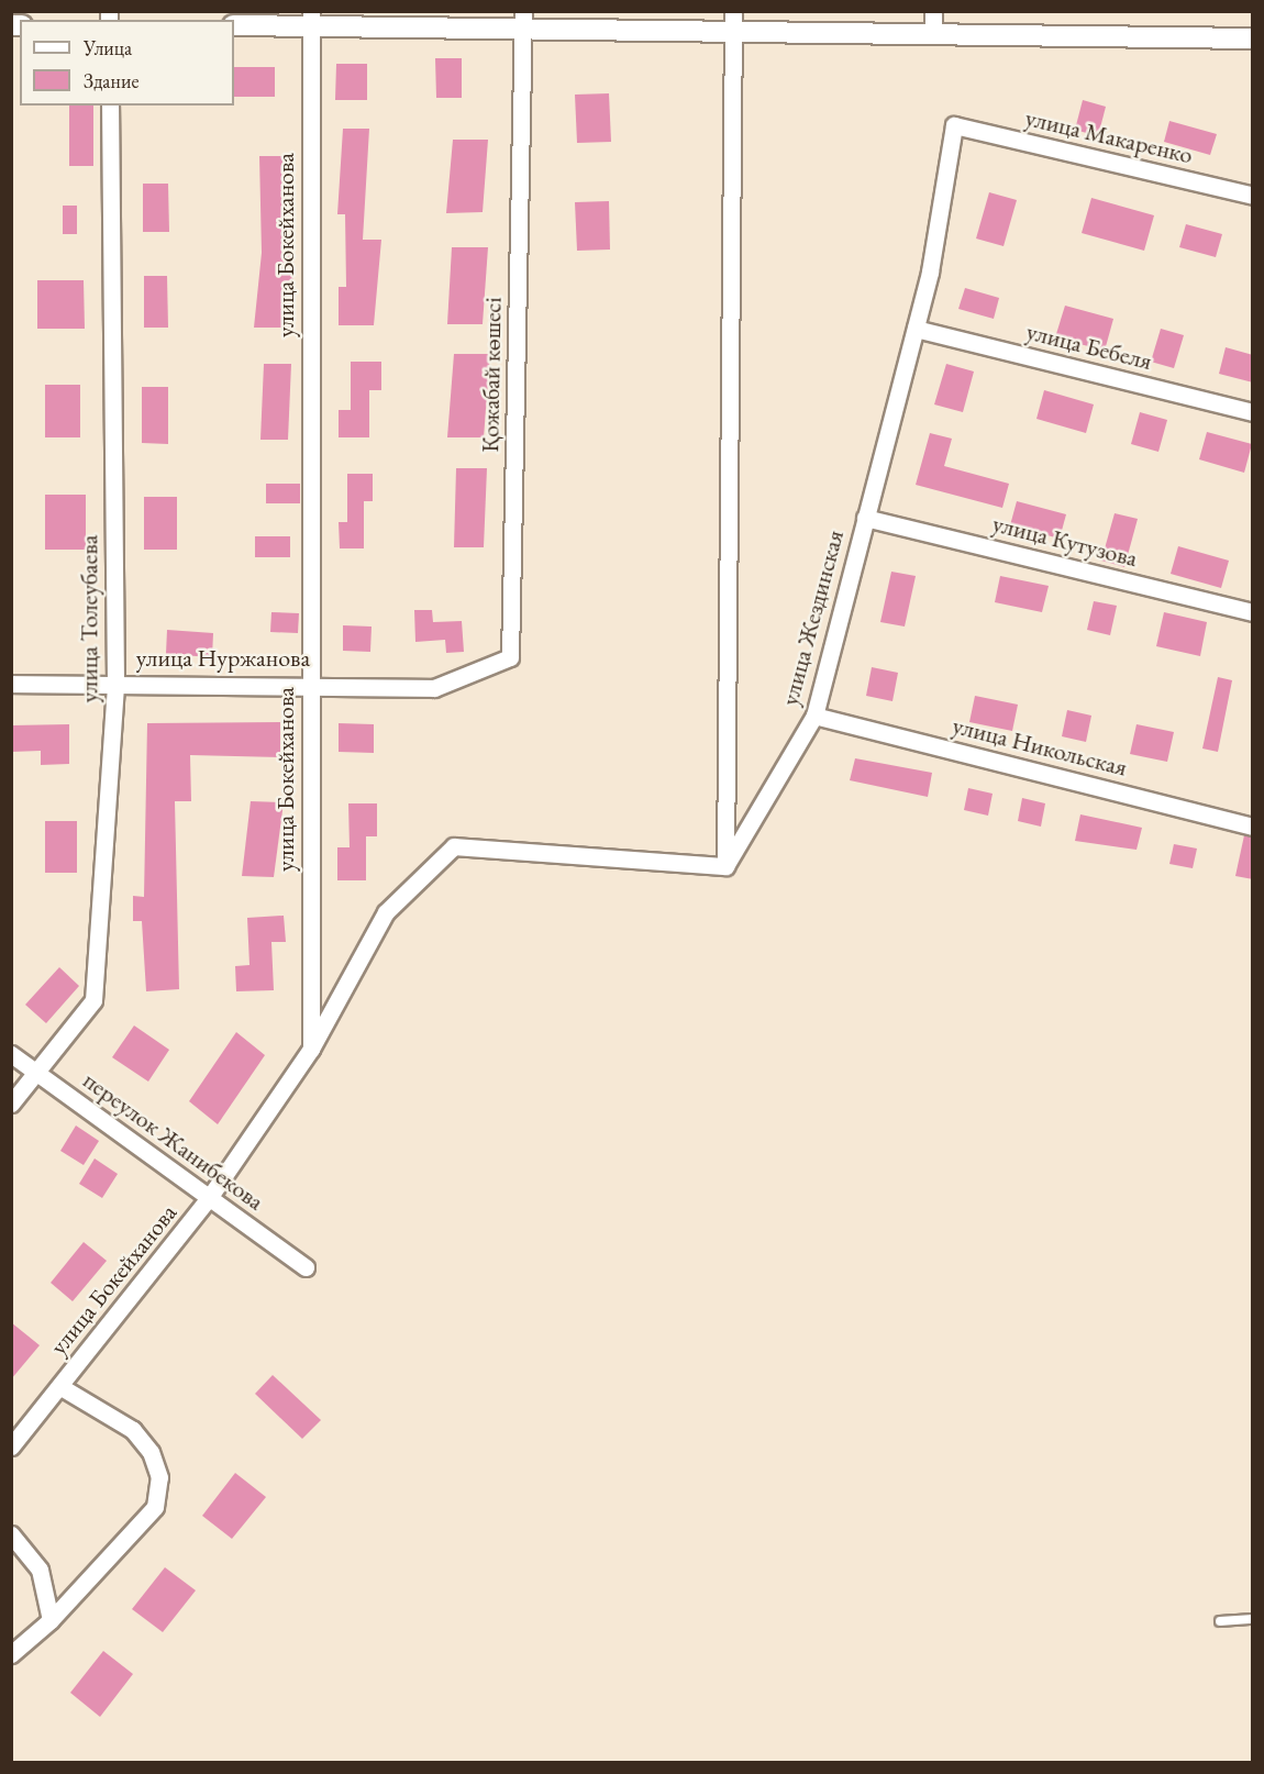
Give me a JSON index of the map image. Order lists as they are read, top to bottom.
{
  "streets": {
    "street": [
      "улица Макаренко",
      "улица Бокейханова",
      "улица Бебеля",
      "Қожабай көшесі",
      "улица Кутузова",
      "улица Жездинская",
      "улица Толеубаева",
      "улица Нуржанова",
      "улица Никольская",
      "переулок Жанибекова"
    ]
  },
  "crossings": [
    ["улица Макаренко", "улица Жездинская"],
    ["улица Бокейханова", "улица Нуржанова"],
    ["улица Бокейханова", "переулок Жанибекова"],
    ["улица Бебеля", "улица Жездинская"],
    ["Қожабай көшесі", "улица Нуржанова"],
    ["улица Кутузова", "улица Жездинская"],
    ["улица Жездинская", "улица Никольская"],
    ["улица Толеубаева", "улица Нуржанова"],
    ["улица Толеубаева", "переулок Жанибекова"]
  ],
  "legend": ["Улица", "Здание"]
}
